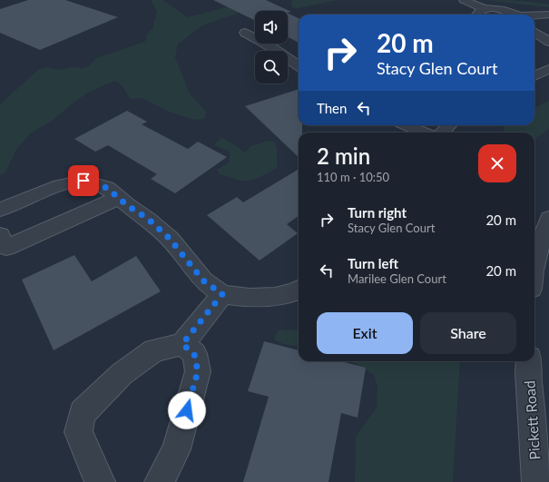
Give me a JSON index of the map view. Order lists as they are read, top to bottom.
{
  "streets": {
    "street": ["Pickett Road"]
  },
  "page": {
    "turn": ["20 m", "Stacy Glen Court"],
    "then": "Then",
    "heading": ["2 min", "110 m · 10:50"],
    "list": [
      {
        "name": "Turn right",
        "note": "Stacy Glen Court",
        "value": "20 m"
      },
      {
        "name": "Turn left",
        "note": "Marilee Glen Court",
        "value": "20 m"
      }
    ],
    "buttons": ["Exit", "Share"]
  }
}
